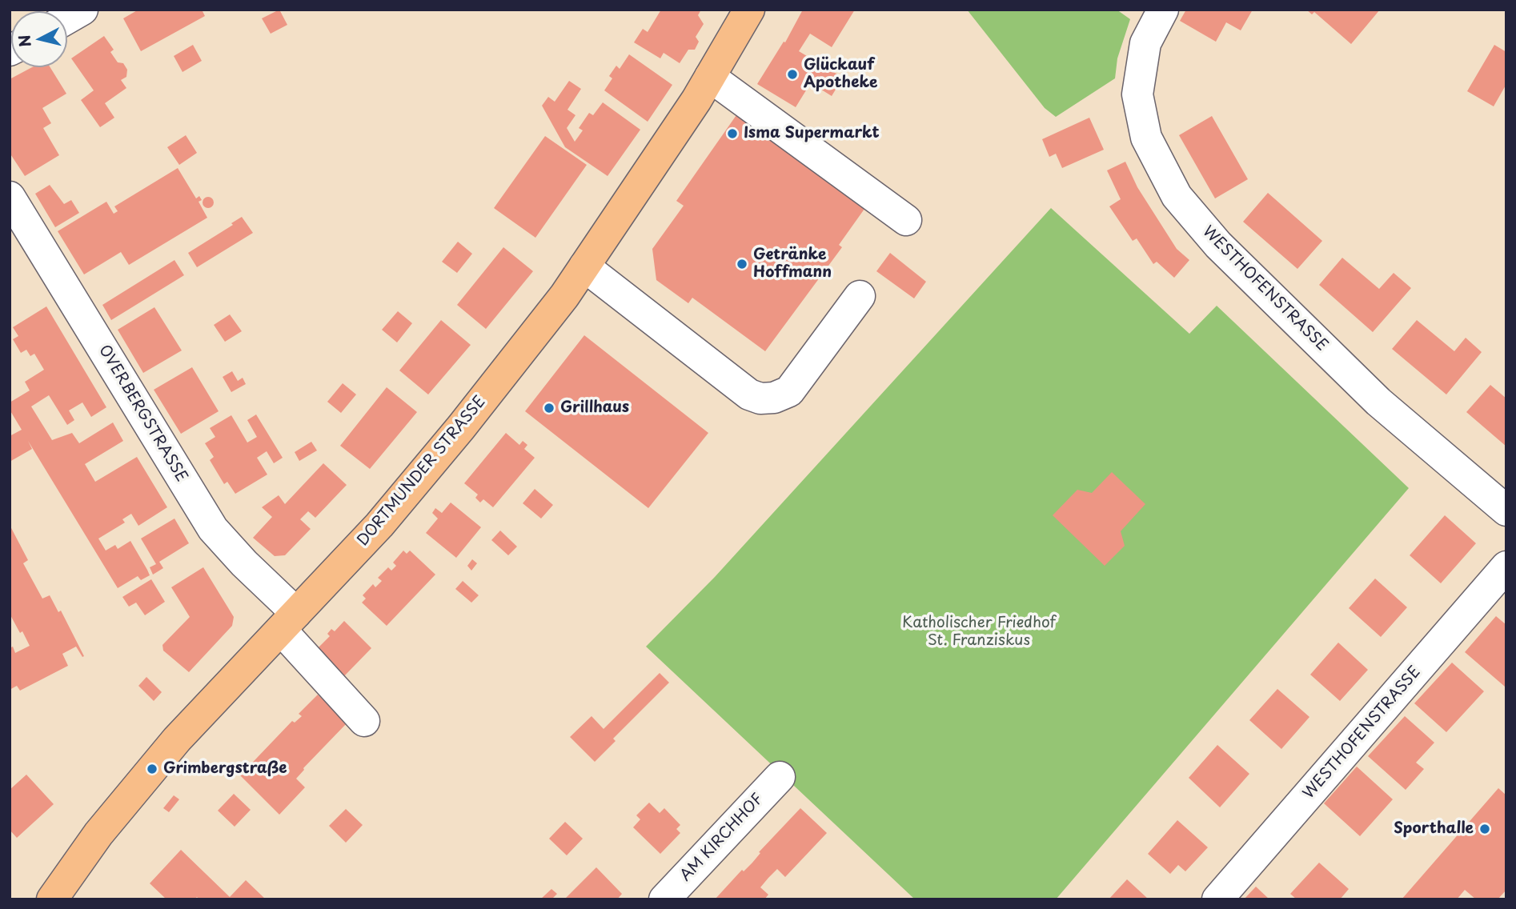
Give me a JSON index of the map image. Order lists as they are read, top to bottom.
{
  "streets": {
    "main road": ["DORTMUNDER STRASSE"],
    "street": ["WESTHOFENSTRASSE", "OVERBERGSTRASSE", "AM KIRCHHOF"]
  },
  "crossings": [
    ["OVERBERGSTRASSE", "DORTMUNDER STRASSE"]
  ],
  "parks": ["Katholischer Friedhof St. Franziskus"],
  "places": [
    "Glückauf Apotheke",
    "Isma Supermarkt",
    "Getränke Hoffmann",
    "Grillhaus",
    "Grimbergstraße",
    "Sporthalle"
  ],
  "north": "left"
}
